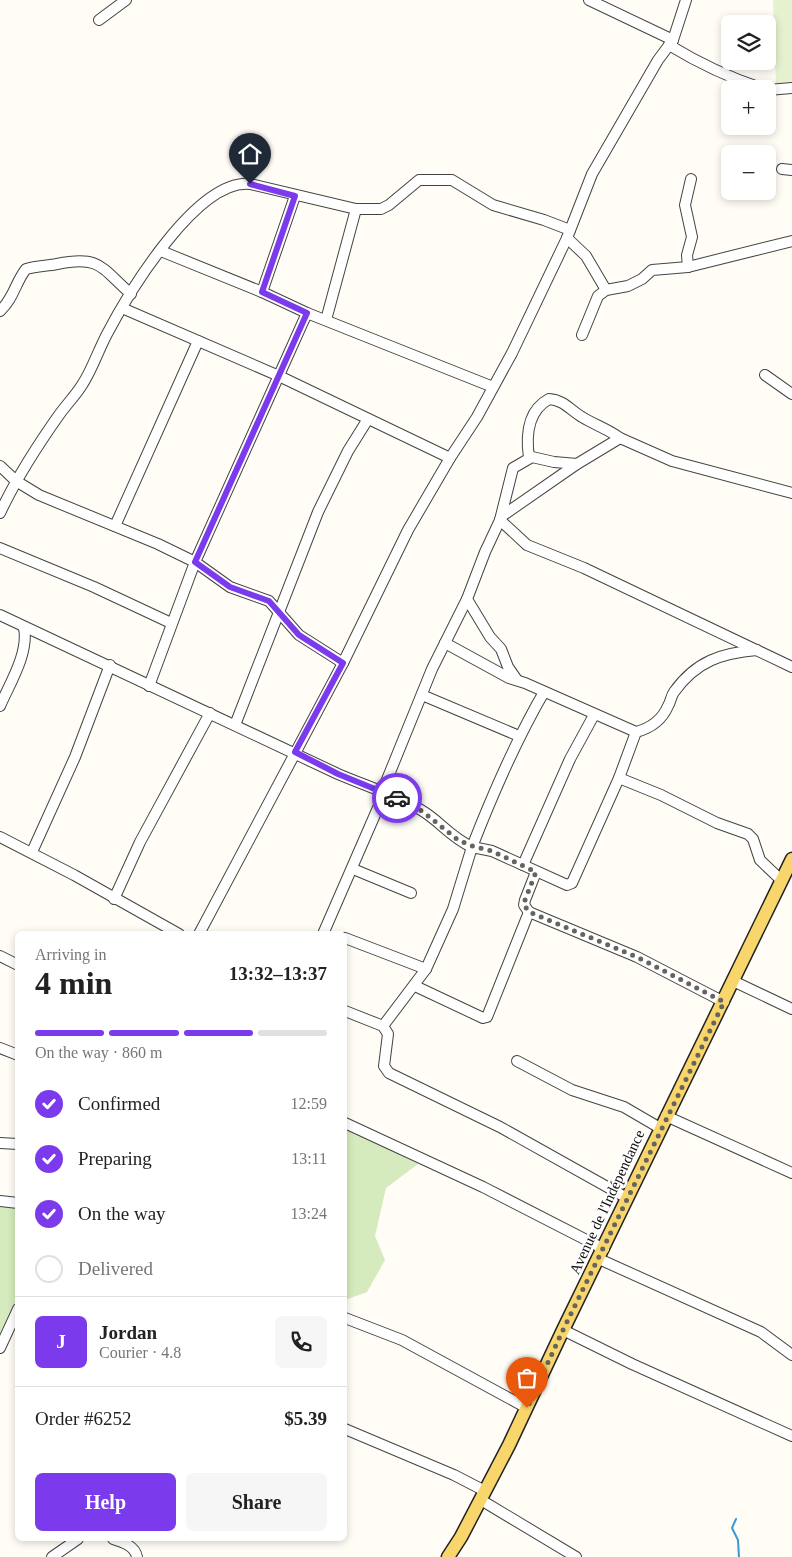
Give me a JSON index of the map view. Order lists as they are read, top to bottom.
{
  "streets": {
    "main road": ["Avenue de l'Indépendance"]
  },
  "page": {
    "map_buttons": ["+", "−"],
    "heading": ["4 min", "Arriving in", "13:32–13:37"],
    "panel": [
      "Jordan",
      "Courier · 4.8",
      "Order #6252",
      "$5.39"
    ],
    "bar": "On the way · 860 m",
    "list": [
      ["Confirmed", "12:59"],
      ["Preparing", "13:11"],
      ["On the way", "13:24"],
      "Delivered"
    ],
    "round": "J",
    "buttons": ["Help", "Share"]
  }
}
